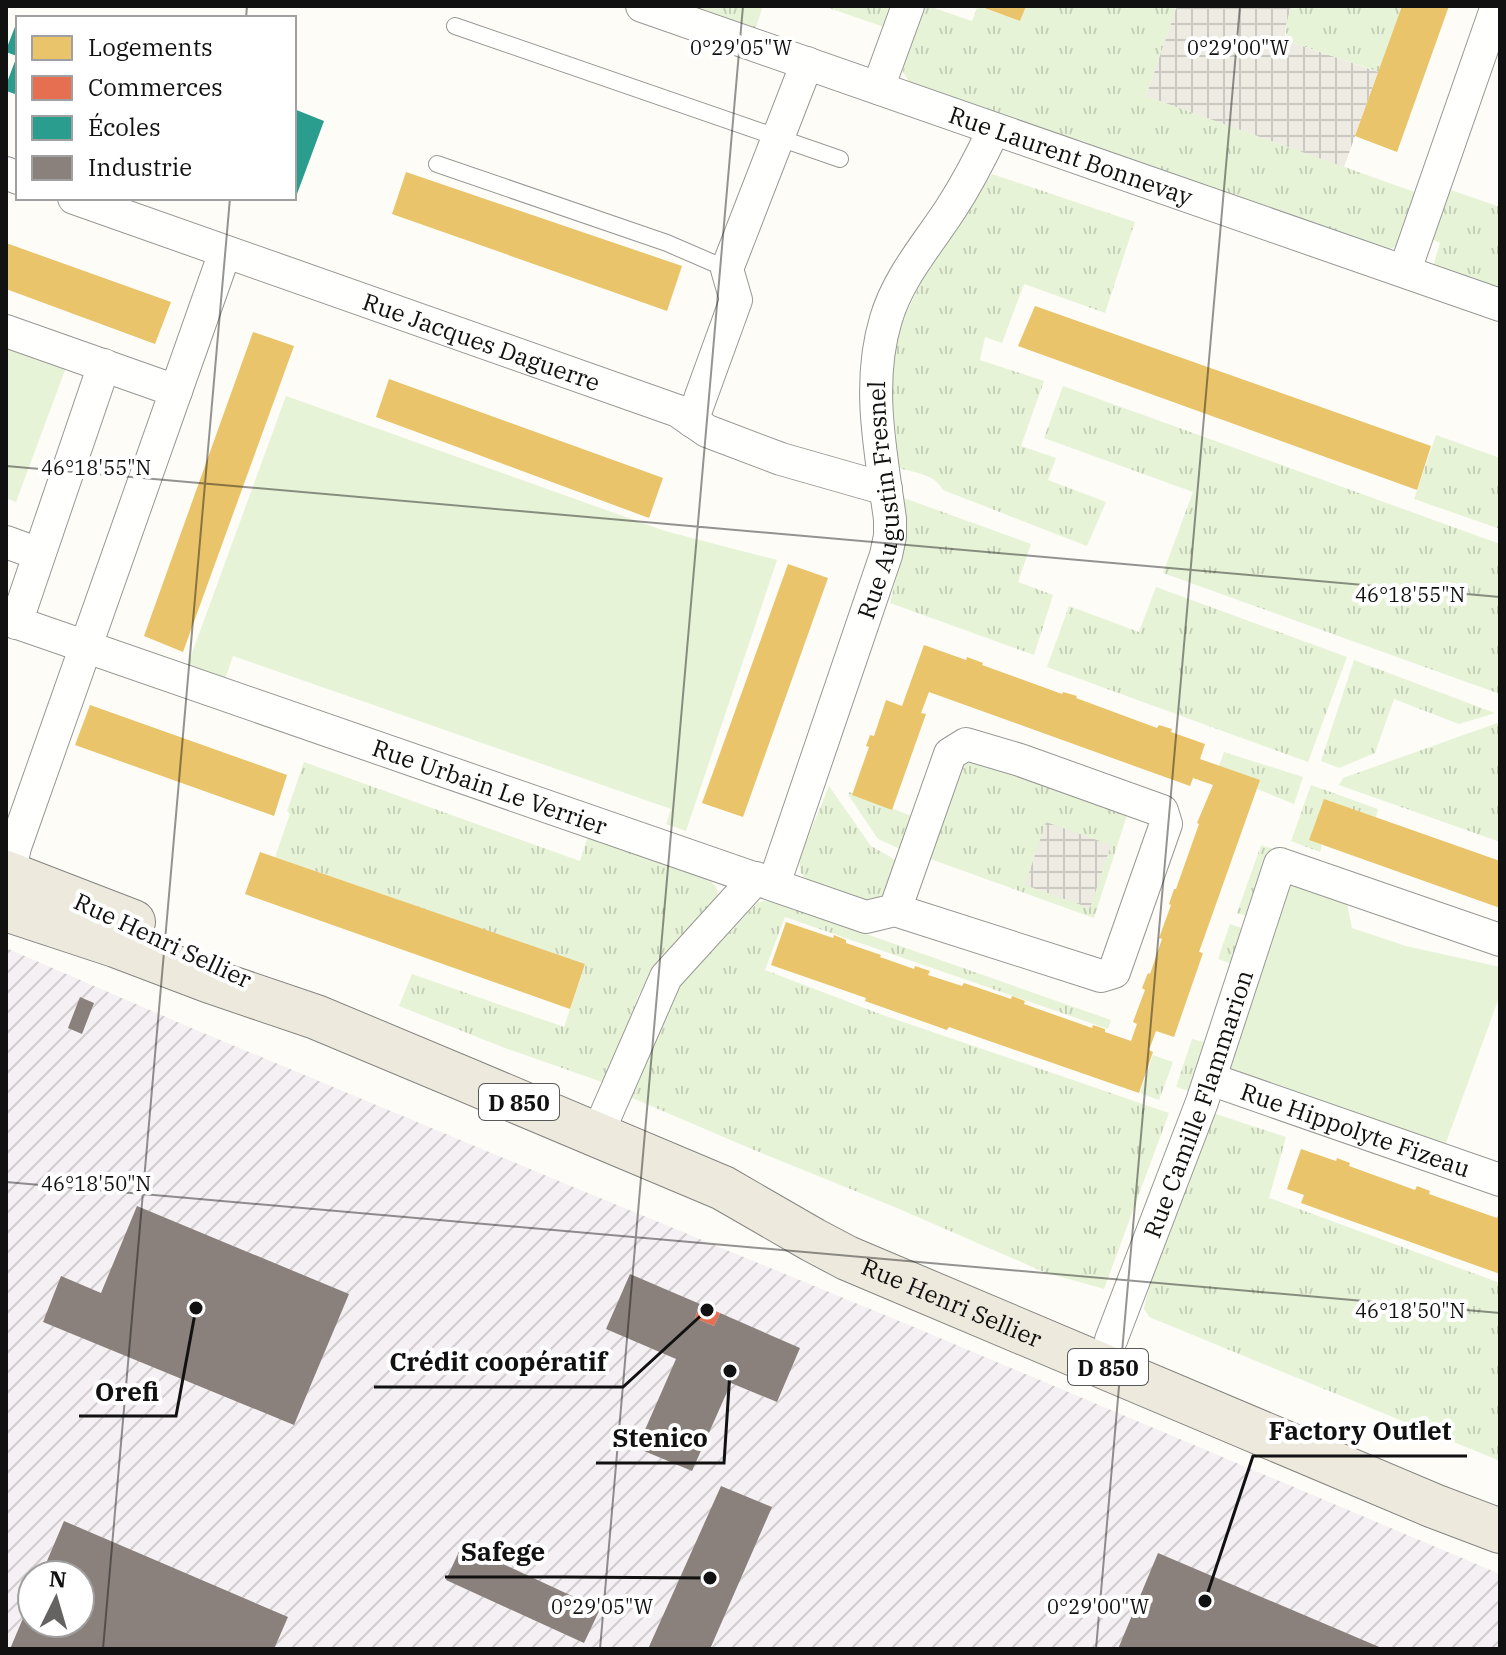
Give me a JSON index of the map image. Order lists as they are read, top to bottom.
{
  "streets": {
    "main road": ["Rue Henri Sellier", "D 850"],
    "street": [
      "Rue Laurent Bonnevay",
      "Rue Jacques Daguerre",
      "Rue Augustin Fresnel",
      "Rue Urbain Le Verrier",
      "Rue Camille Flammarion",
      "Rue Hippolyte Fizeau"
    ]
  },
  "crossings": [
    ["Rue Laurent Bonnevay", "Rue Augustin Fresnel"],
    ["Rue Jacques Daguerre", "Rue Augustin Fresnel"],
    ["Rue Augustin Fresnel", "Rue Urbain Le Verrier"],
    ["Rue Augustin Fresnel", "Rue Henri Sellier"],
    ["Rue Henri Sellier", "Rue Camille Flammarion"],
    ["Rue Camille Flammarion", "Rue Hippolyte Fizeau"]
  ],
  "places": [
    "Orefi",
    "Crédit coopératif",
    "Stenico",
    "Safege",
    "Factory Outlet"
  ],
  "legend": [
    "Logements",
    "Commerces",
    "Écoles",
    "Industrie"
  ],
  "north": "top",
  "coordinates": [
    "0°29'05\"W",
    "0°29'00\"W",
    "46°18'55\"N",
    "46°18'50\"N"
  ]
}
